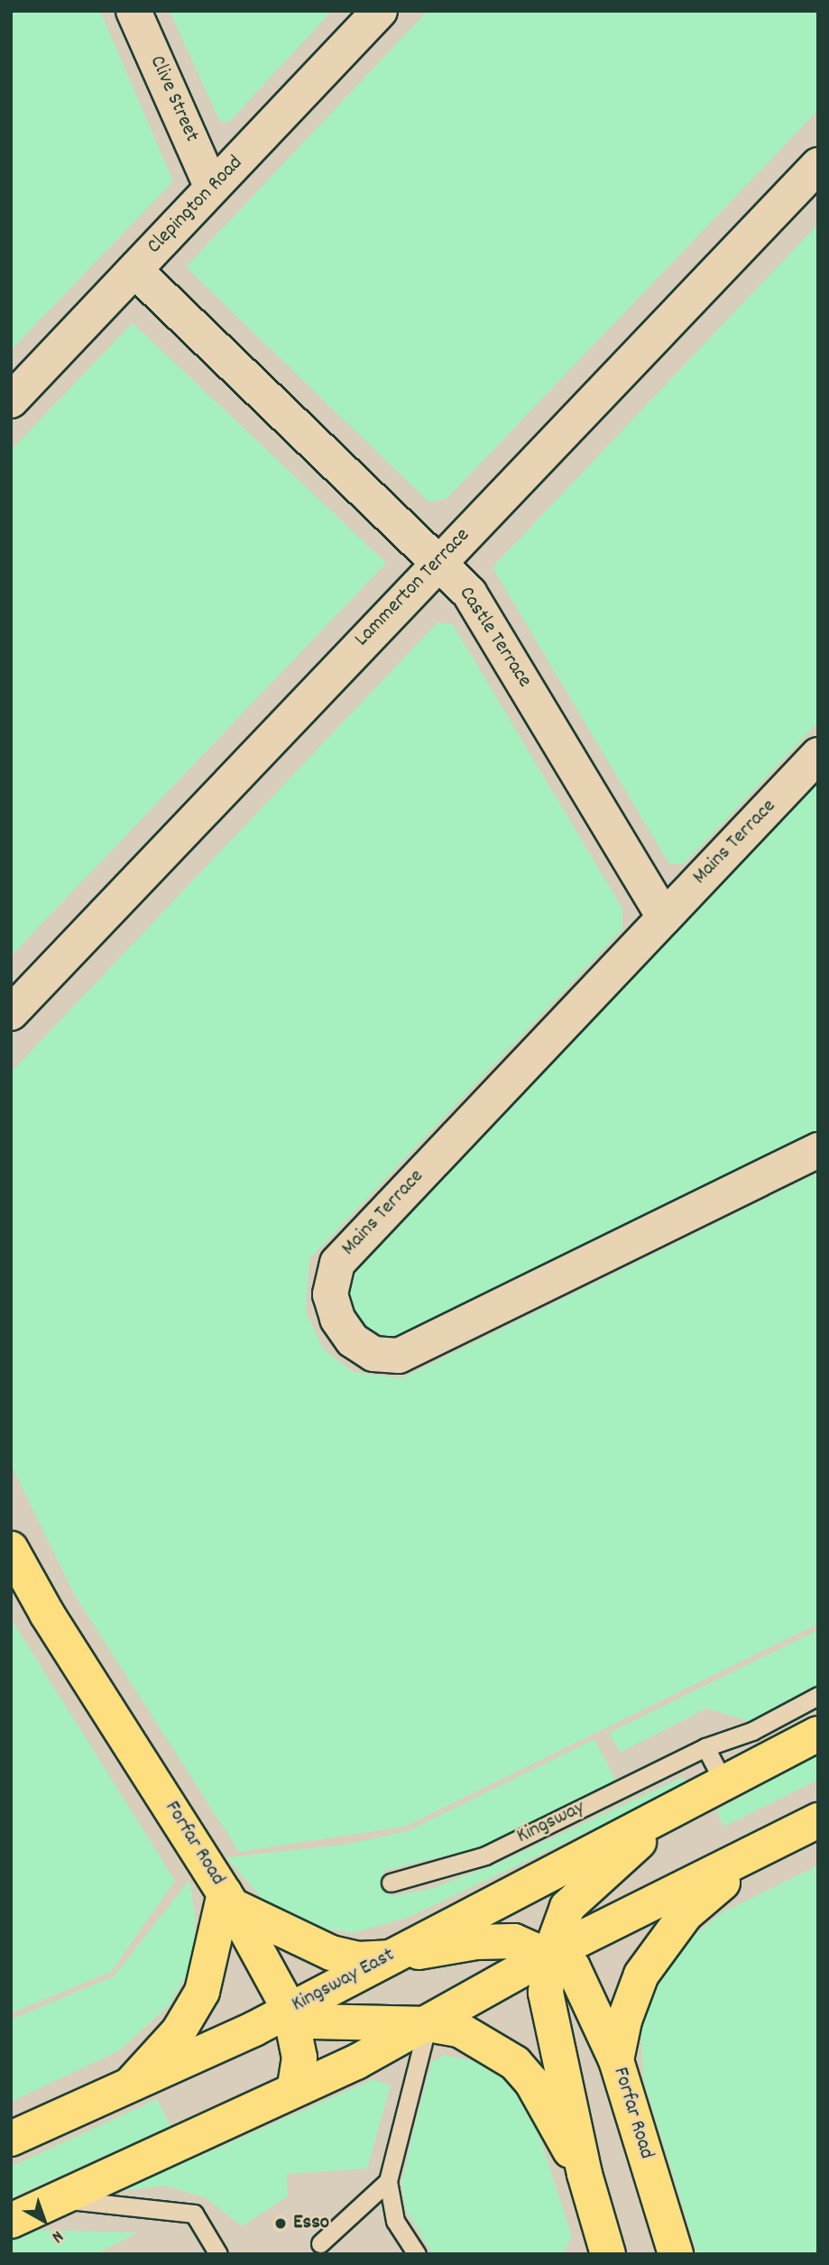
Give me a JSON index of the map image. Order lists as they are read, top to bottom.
{
  "streets": {
    "main road": ["Forfar Road", "Kingsway East"],
    "street": [
      "Clive Street",
      "Clepington Road",
      "Lammerton Terrace",
      "Castle Terrace",
      "Mains Terrace"
    ],
    "lane": ["Kingsway"]
  },
  "crossings": [
    ["Clive Street", "Clepington Road"],
    ["Clepington Road", "Castle Terrace"],
    ["Lammerton Terrace", "Castle Terrace"],
    ["Castle Terrace", "Mains Terrace"],
    ["Forfar Road", "Kingsway East"]
  ],
  "places": ["Esso"],
  "north": "bottom right"
}
